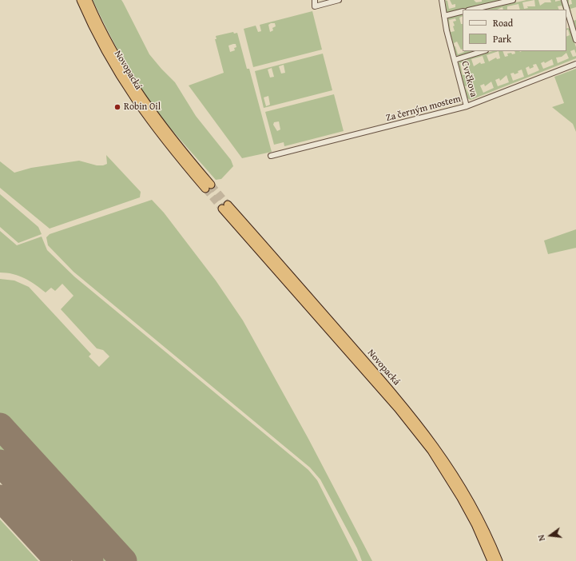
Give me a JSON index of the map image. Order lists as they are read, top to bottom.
{
  "streets": {
    "highway": ["Novopacká"],
    "street": ["Cvrčkova", "Za černým mostem"]
  },
  "crossings": [
    ["Cvrčkova", "Za černým mostem"]
  ],
  "places": ["Robin Oil"],
  "legend": ["Road", "Park"],
  "north": "left"
}
